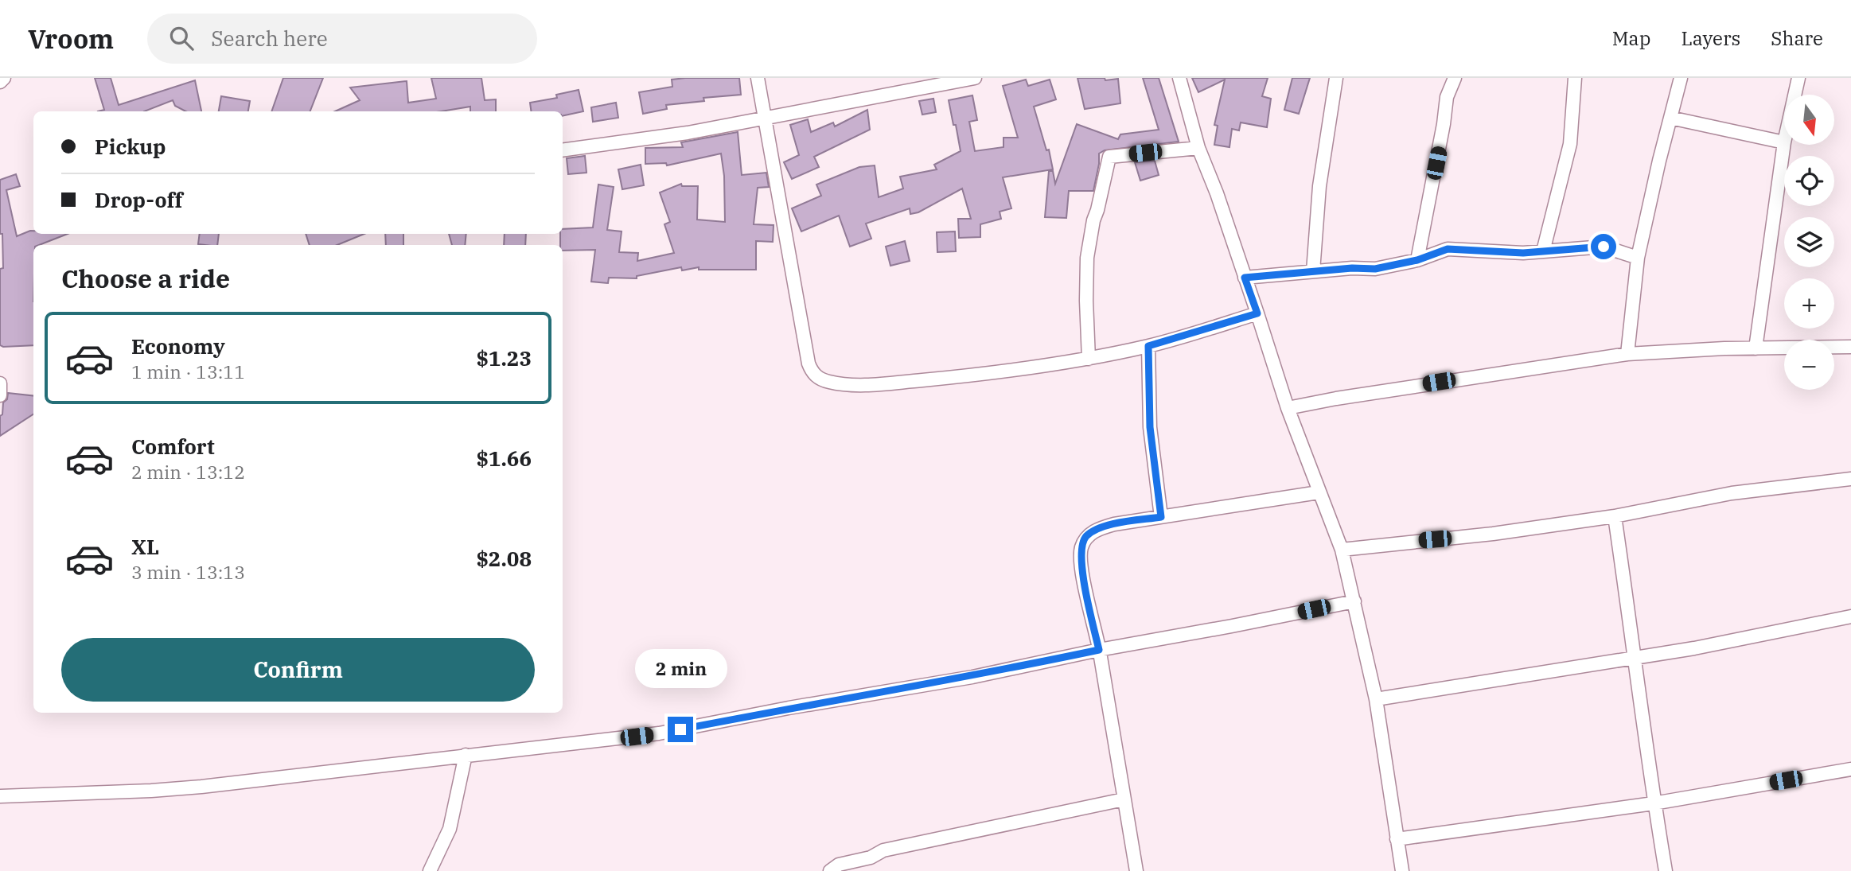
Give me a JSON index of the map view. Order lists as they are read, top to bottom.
{
  "north": "bottom",
  "page": {
    "header": "Vroom",
    "search": "Search here",
    "nav": ["Map", "Layers", "Share"],
    "map_buttons": ["+", "−"],
    "banner": ["Pickup", "Drop-off"],
    "heading": "Choose a ride",
    "list": [
      {
        "name": "Economy",
        "note": "1 min · 13:11",
        "value": "$1.23"
      },
      {
        "name": "Comfort",
        "note": "2 min · 13:12",
        "value": "$1.66"
      },
      {
        "name": "XL",
        "note": "3 min · 13:13",
        "value": "$2.08"
      }
    ],
    "buttons": "Confirm",
    "bubble": "2 min"
  }
}
